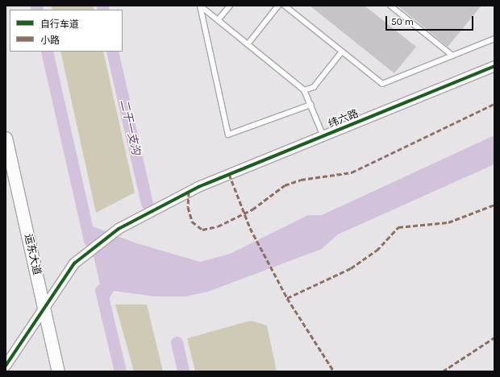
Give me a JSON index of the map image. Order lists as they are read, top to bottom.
{
  "streets": {
    "street": ["纬六路", "运东大道"]
  },
  "crossings": [
    ["纬六路", "运东大道"]
  ],
  "water": ["二干一支沟"],
  "legend": ["自行车道", "小路"],
  "scale_bar": "50 m"
}
